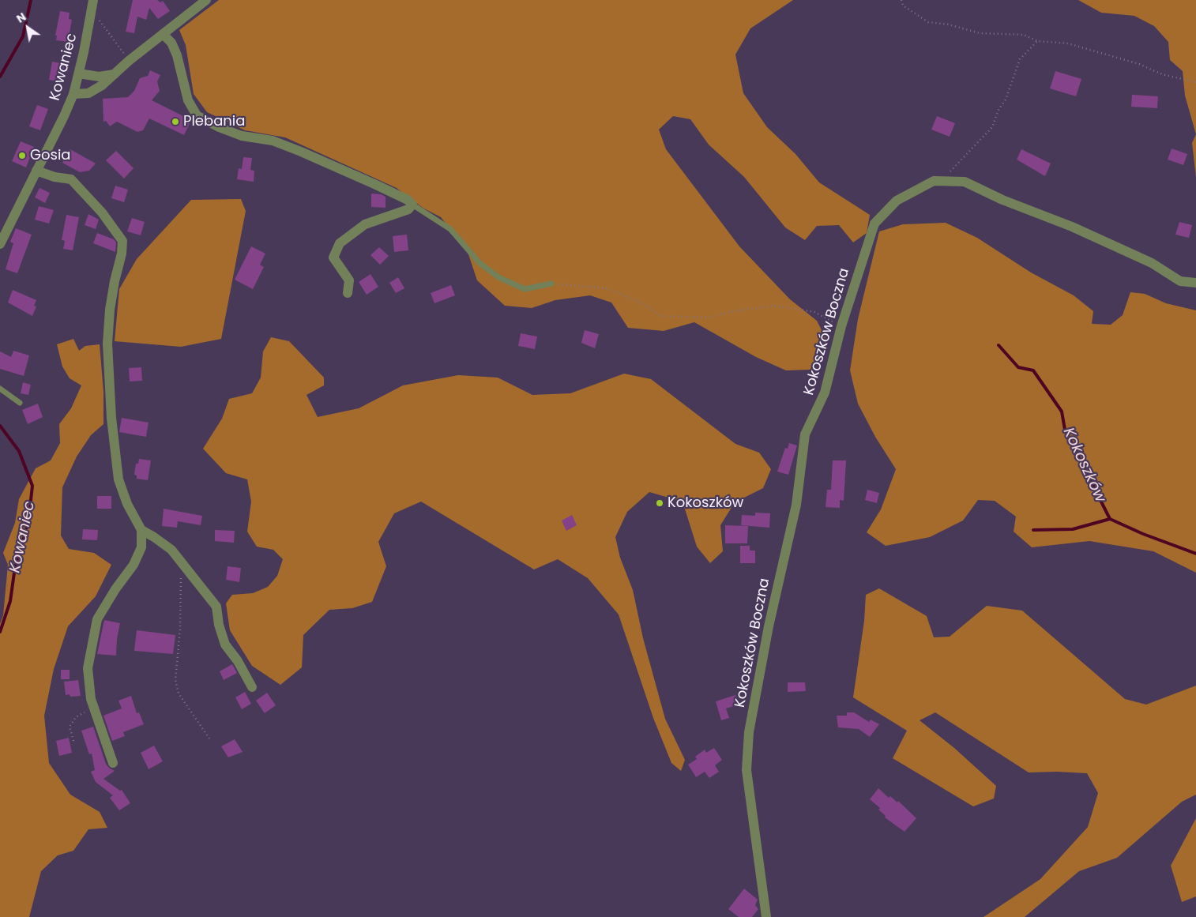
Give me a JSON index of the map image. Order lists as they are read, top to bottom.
{
  "streets": {
    "street": ["Kowaniec", "Kokoszków Boczna"]
  },
  "water": ["Kokoszków", "Kowaniec"],
  "places": ["Plebania", "Gosia", "Kokoszków"],
  "north": "top left"
}
